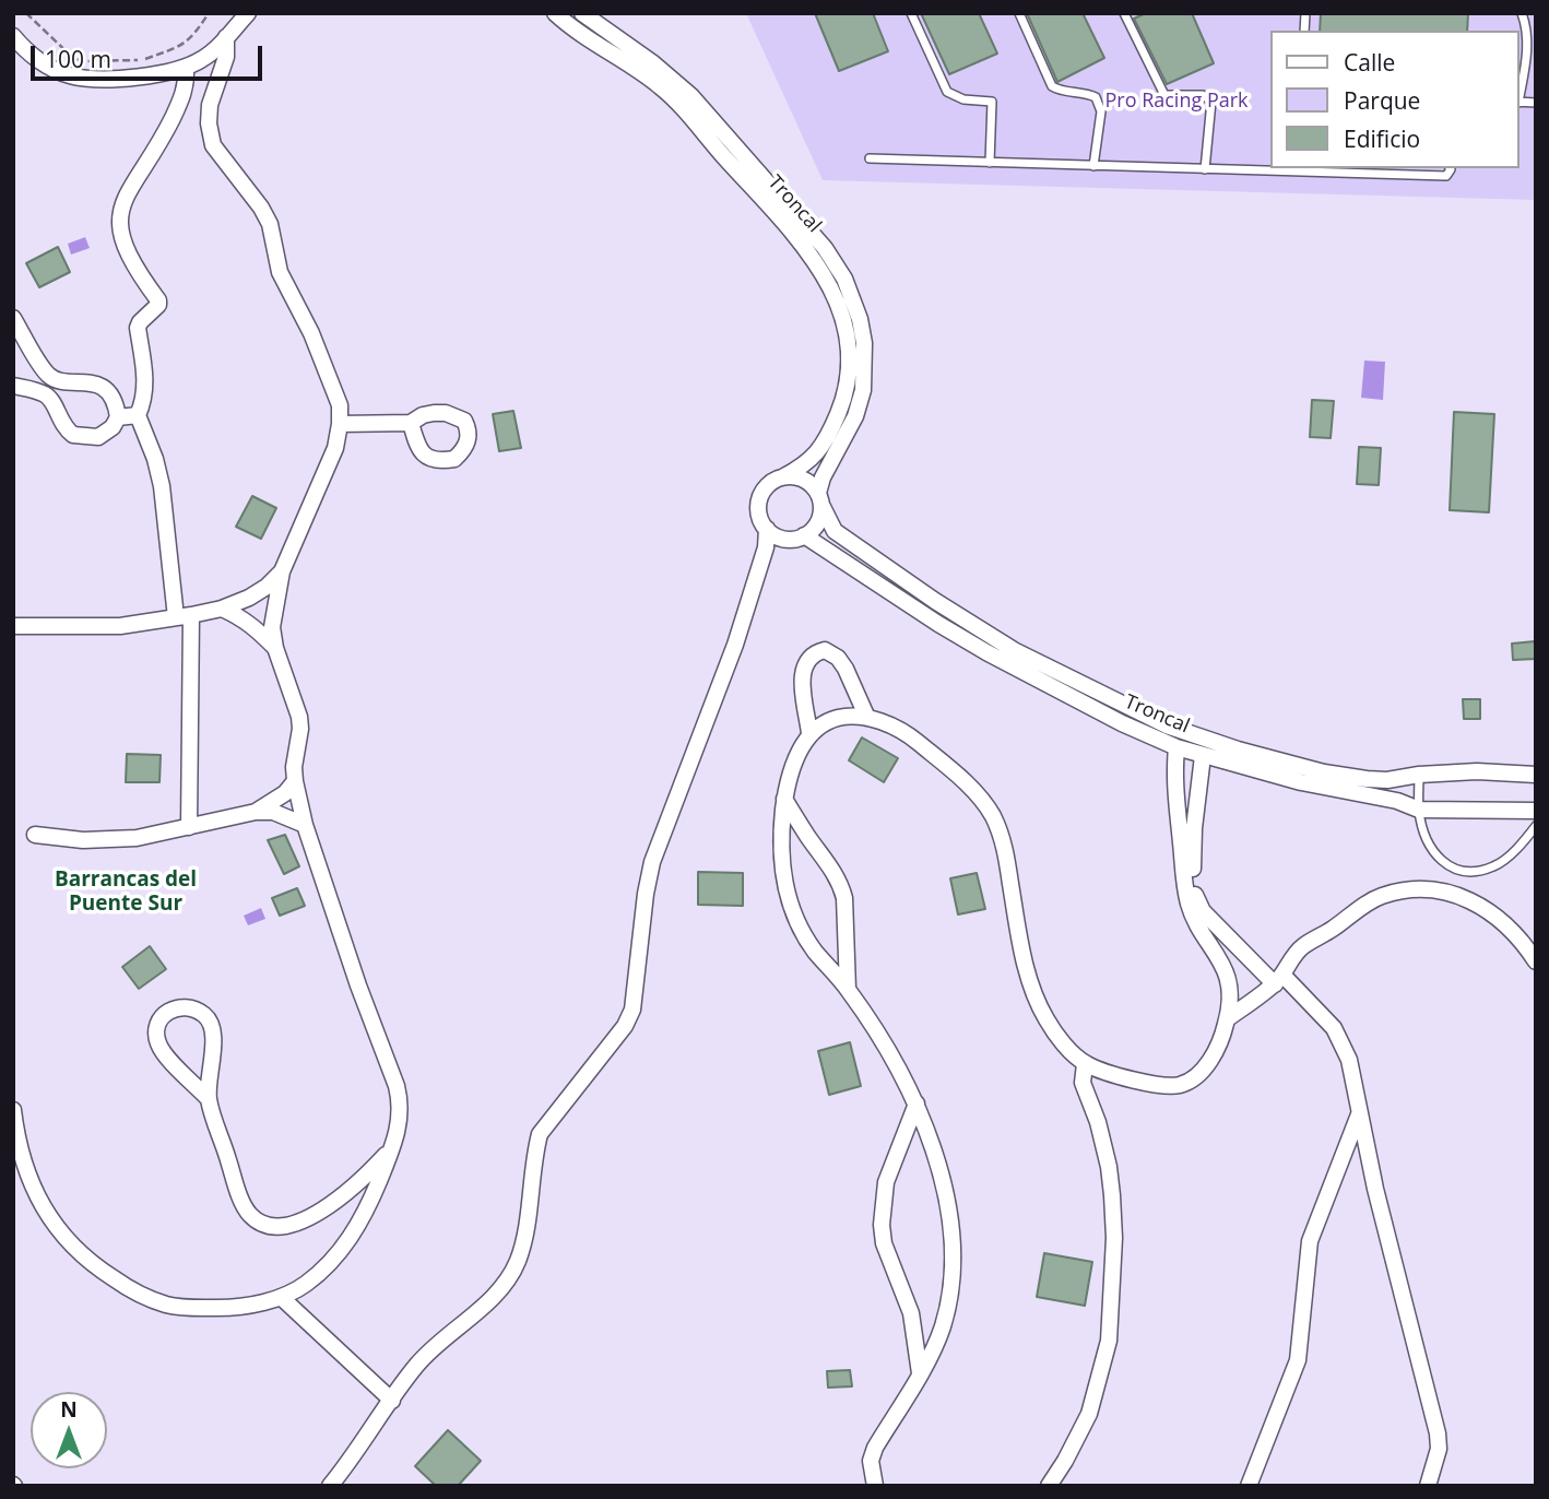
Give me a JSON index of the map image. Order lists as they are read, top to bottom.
{
  "streets": {
    "street": ["Troncal"]
  },
  "districts": ["Barrancas del Puente Sur"],
  "parks": ["Pro Racing Park"],
  "legend": ["Calle", "Parque", "Edificio"],
  "scale_bar": "100 m",
  "north": "top"
}
